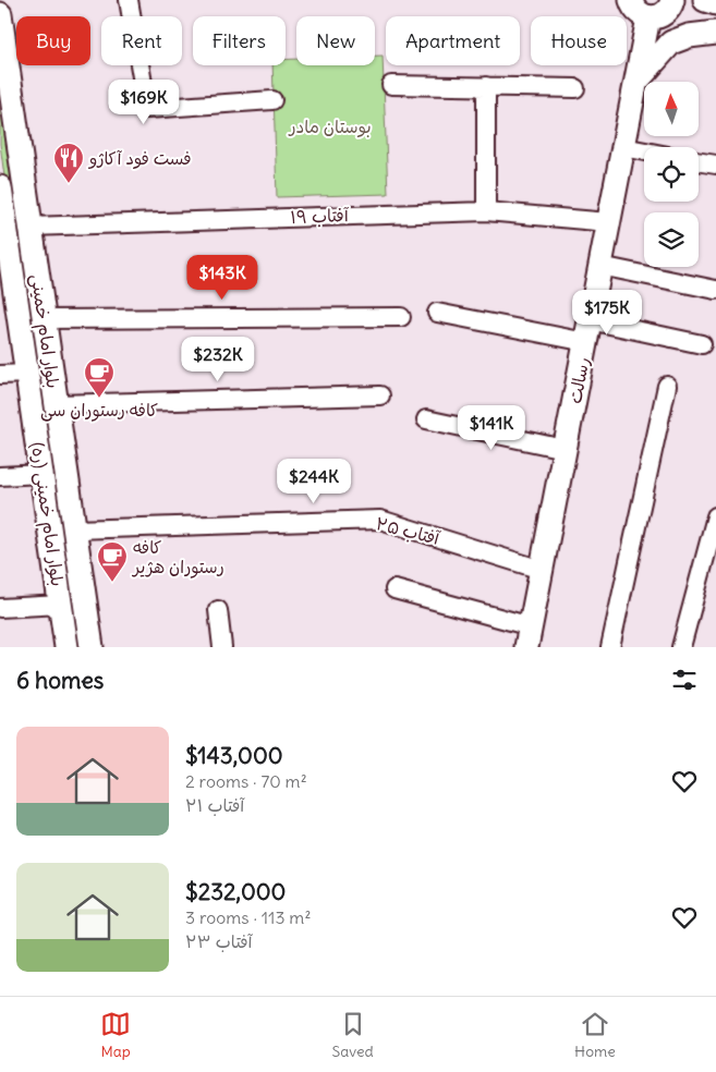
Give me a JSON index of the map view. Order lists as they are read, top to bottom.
{
  "streets": {
    "main road": ["بلوار امام خمینی", "رسالت", "بلوار امام خمینی (ره)"],
    "street": ["آفتاب ۱۹", "آفتاب ۲۵"]
  },
  "crossings": [
    ["آفتاب ۱۹", "بلوار امام خمینی"],
    ["آفتاب ۱۹", "رسالت"],
    ["بلوار امام خمینی", "آفتاب ۲۵"],
    ["رسالت", "آفتاب ۲۵"]
  ],
  "parks": ["بوستان مادر"],
  "places": {
    "restaurant": ["فست فود آکاژو"],
    "cafe": ["کافه رستوران سی", "کافه رستوران هژیر"]
  },
  "north": "top",
  "page": {
    "chip": [
      "Buy",
      "Rent",
      "Filters",
      "New",
      "Apartment",
      "House"
    ],
    "price": [
      "$169K",
      "$143K",
      "$175K",
      "$232K",
      "$141K",
      "$244K"
    ],
    "heading": "6 homes",
    "list": [
      {
        "name": "$143,000",
        "note": "2 rooms · 70 m² · آفتاب ۲۱"
      },
      {
        "name": "$232,000",
        "note": "3 rooms · 113 m² · آفتاب ۲۳"
      }
    ],
    "tabs": ["Map", "Saved", "Home"]
  }
}
